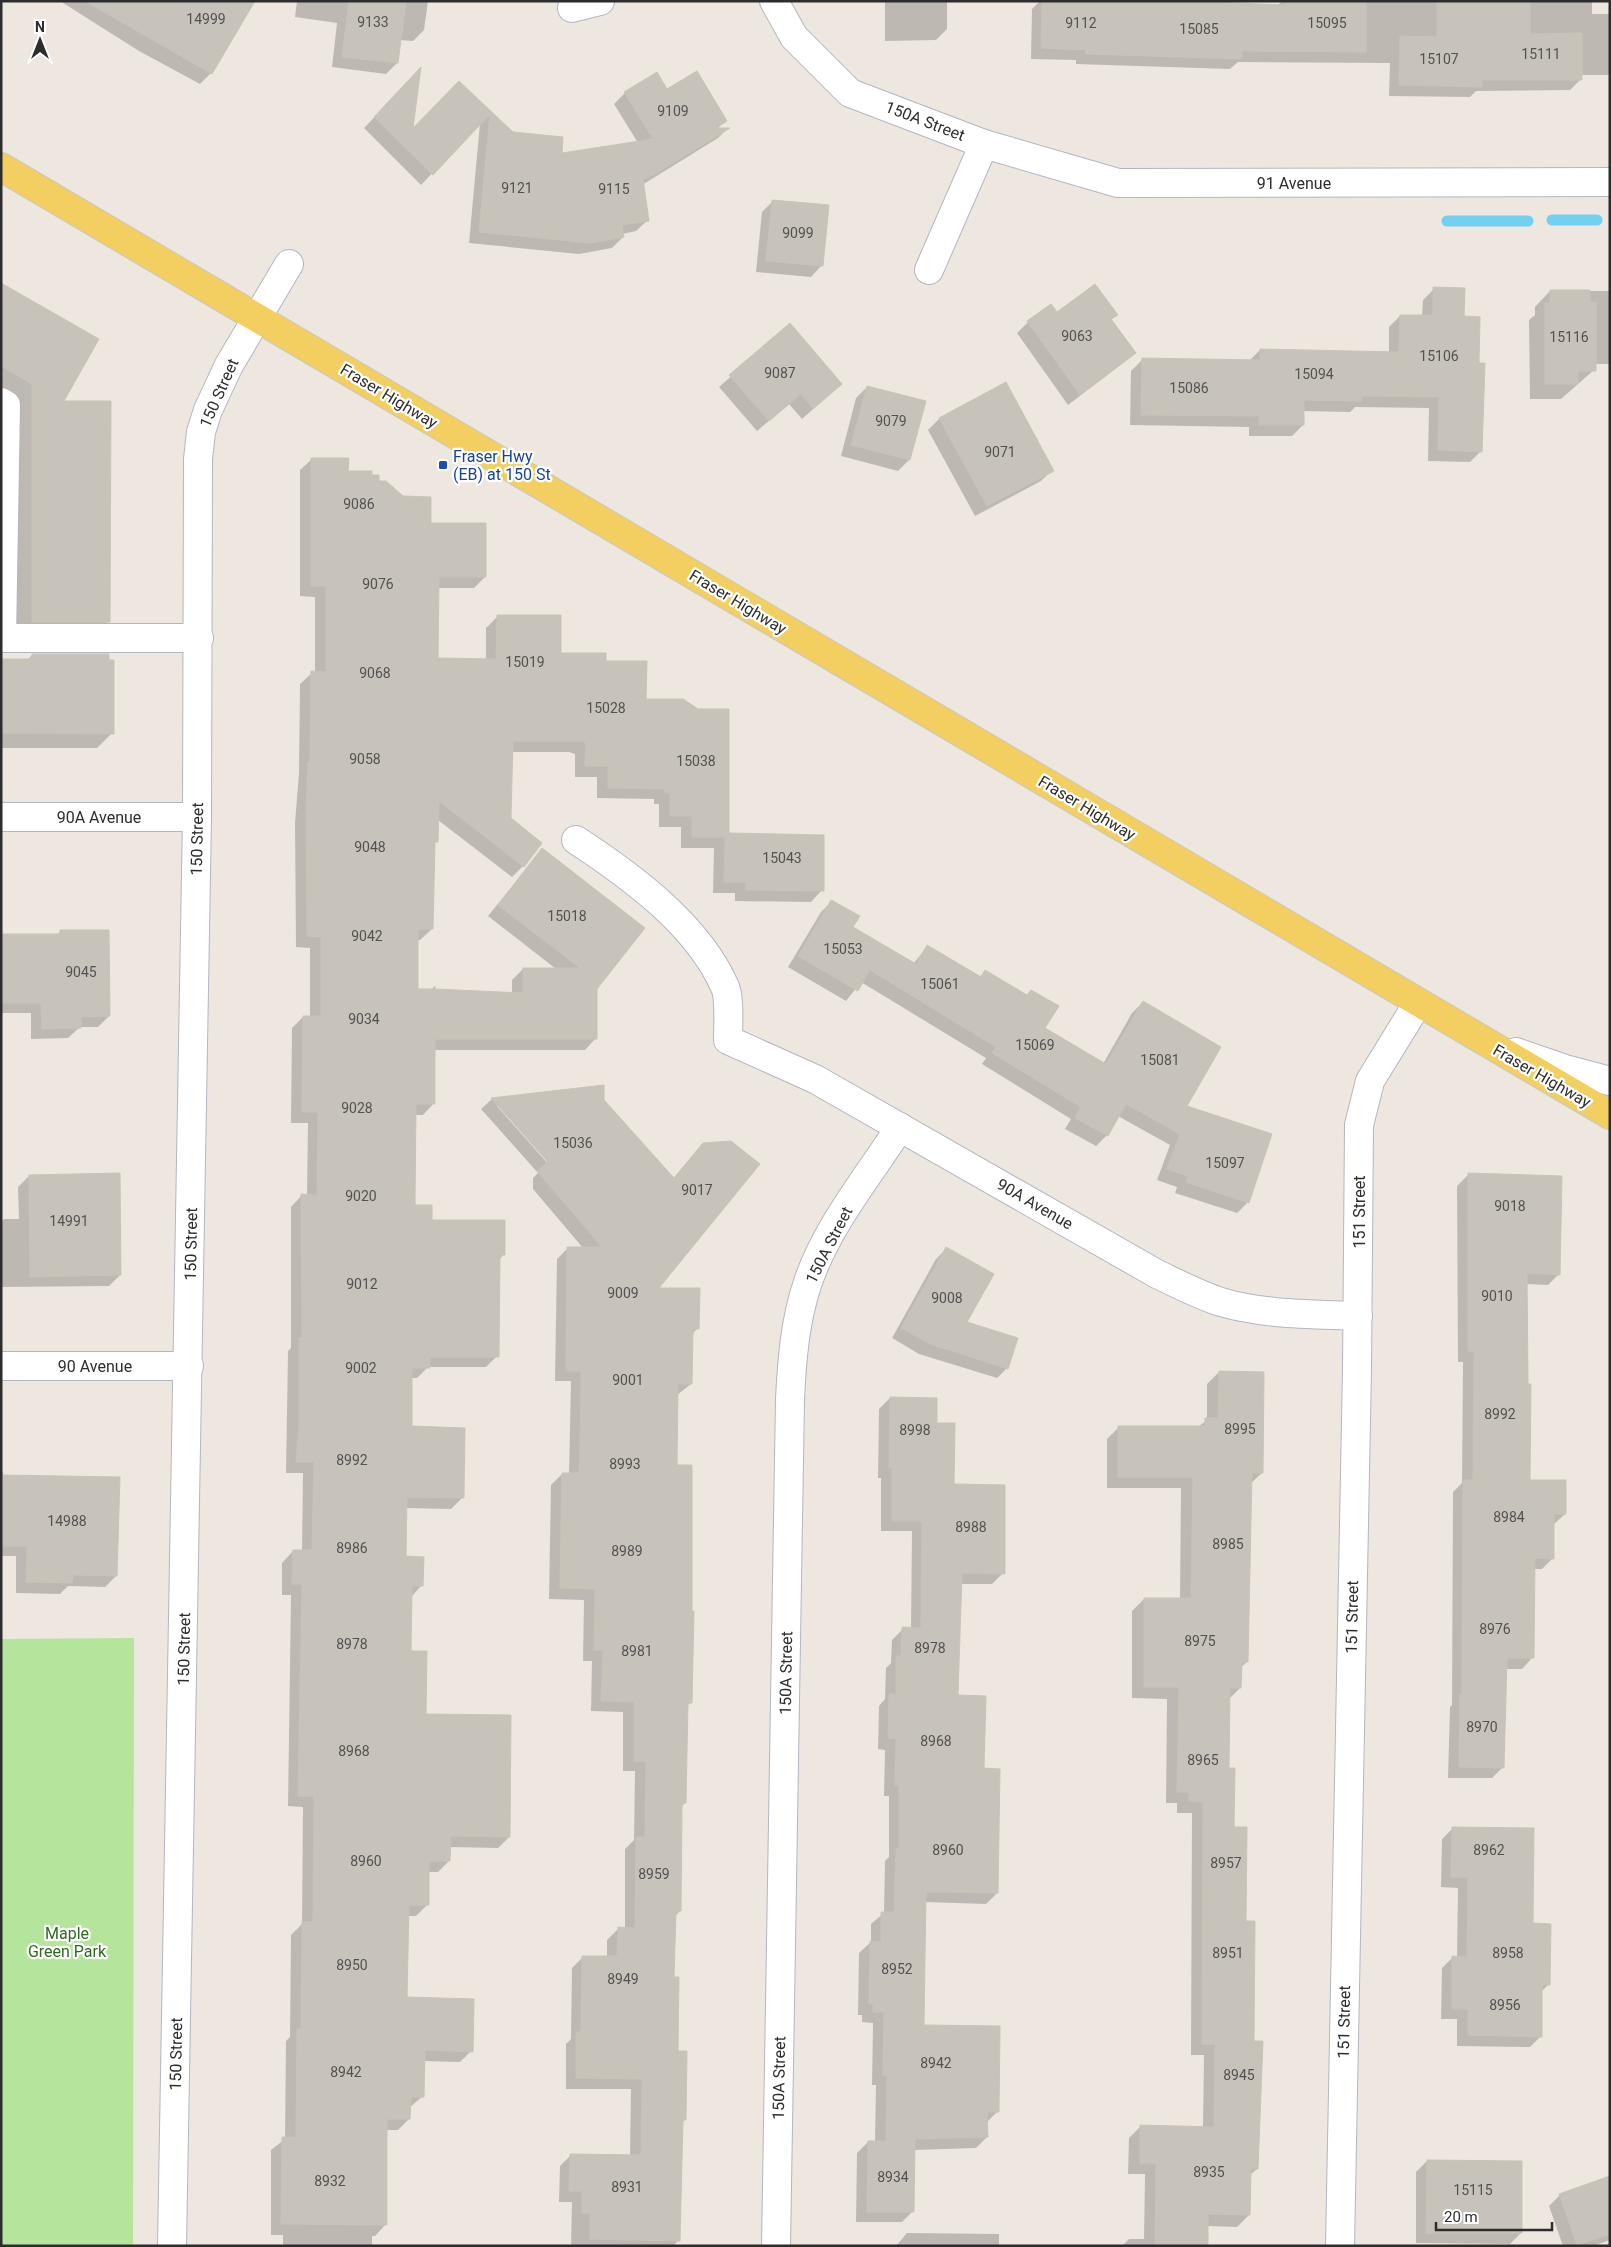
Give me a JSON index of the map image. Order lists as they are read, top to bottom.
{
  "streets": {
    "main road": ["Fraser Highway"],
    "street": [
      "150A Street",
      "91 Avenue",
      "150 Street",
      "90A Avenue",
      "151 Street",
      "90 Avenue"
    ]
  },
  "crossings": [
    ["150A Street", "91 Avenue"],
    ["150A Street", "90A Avenue"],
    ["150 Street", "Fraser Highway"],
    ["150 Street", "90A Avenue"],
    ["150 Street", "90 Avenue"],
    ["Fraser Highway", "151 Street"],
    ["90A Avenue", "151 Street"]
  ],
  "parks": ["Maple Green Park"],
  "places": {
    "transit": ["Fraser Hwy (EB) at 150 St"]
  },
  "house_numbers": [
    "14999",
    "9133",
    "9112",
    "15095",
    "15085",
    "15111",
    "15107",
    "9109",
    "9121",
    "9115",
    "9099",
    "9063",
    "15116",
    "15106",
    "9087",
    "15094",
    "15086",
    "9079",
    "9071",
    "9086",
    "9076",
    "15019",
    "9068",
    "15028",
    "9058",
    "15038",
    "9048",
    "15043",
    "15018",
    "9042",
    "15053",
    "9045",
    "15061",
    "9034",
    "15069",
    "15081",
    "9028",
    "15036",
    "15097",
    "9017",
    "9020",
    "9018",
    "14991",
    "9012",
    "9009",
    "9010",
    "9008",
    "9002",
    "9001",
    "8992",
    "8995",
    "8998",
    "8992",
    "8993",
    "8984",
    "14988",
    "8988",
    "8985",
    "8986",
    "8989",
    "8976",
    "8975",
    "8978",
    "8978",
    "8981",
    "8970",
    "8968",
    "8968",
    "8965",
    "8960",
    "8962",
    "8960",
    "8957",
    "8959",
    "8951",
    "8958",
    "8950",
    "8952",
    "8949",
    "8956",
    "8942",
    "8942",
    "8945",
    "8935",
    "8934",
    "8932",
    "8931",
    "15115"
  ],
  "scale_bar": "20 m",
  "north": "top"
}
